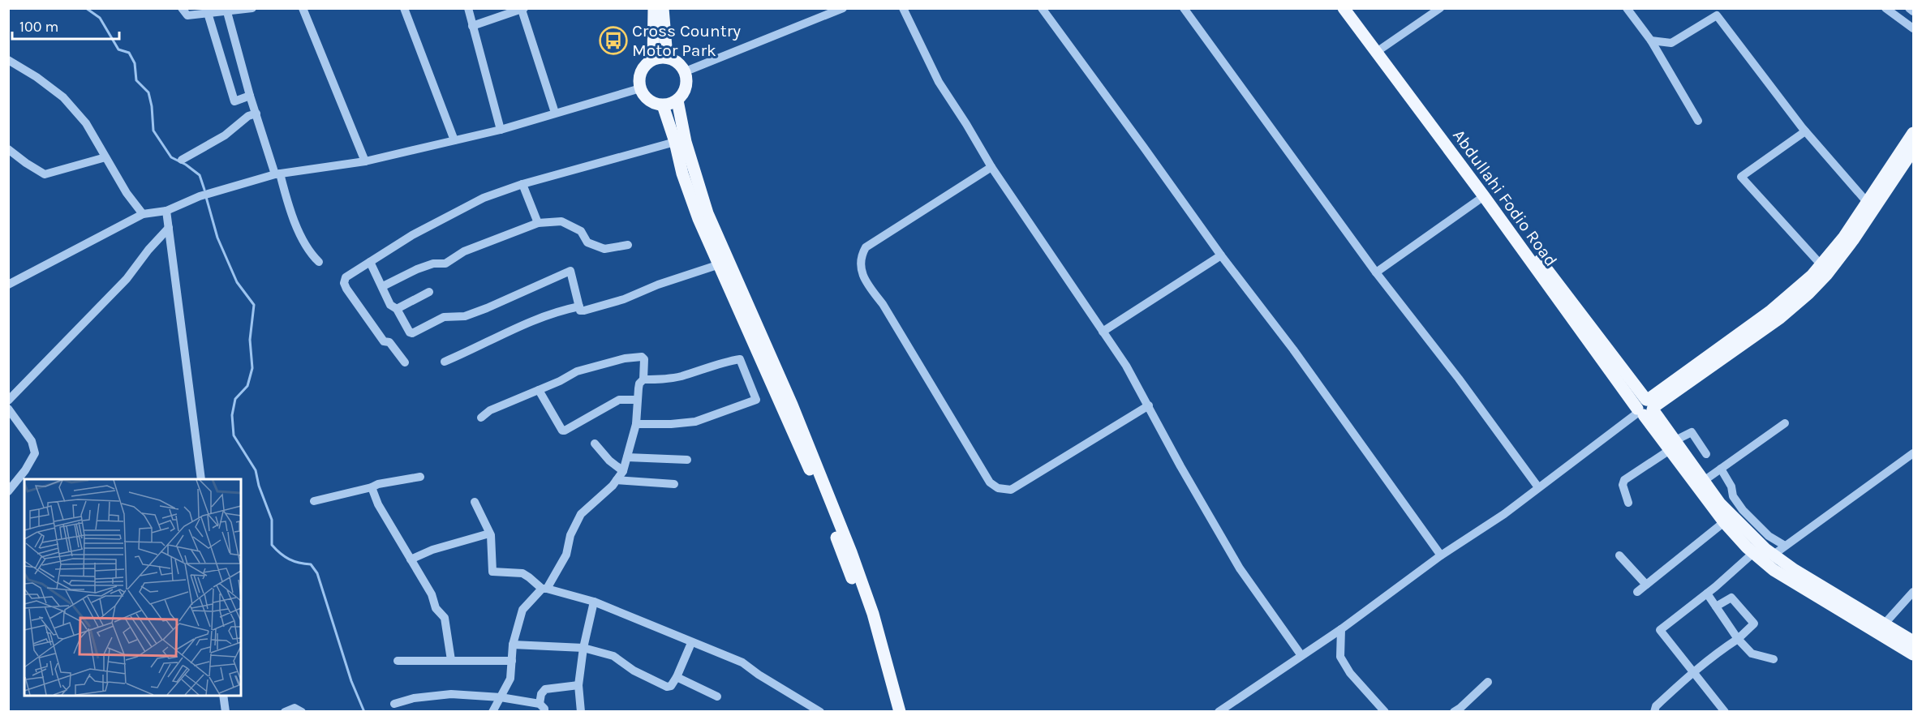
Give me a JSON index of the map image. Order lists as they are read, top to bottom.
{
  "streets": {
    "main road": ["Abdullahi Fodio Road"]
  },
  "places": {
    "bus stop": ["Cross Country Motor Park"]
  },
  "scale_bar": "100 m"
}
